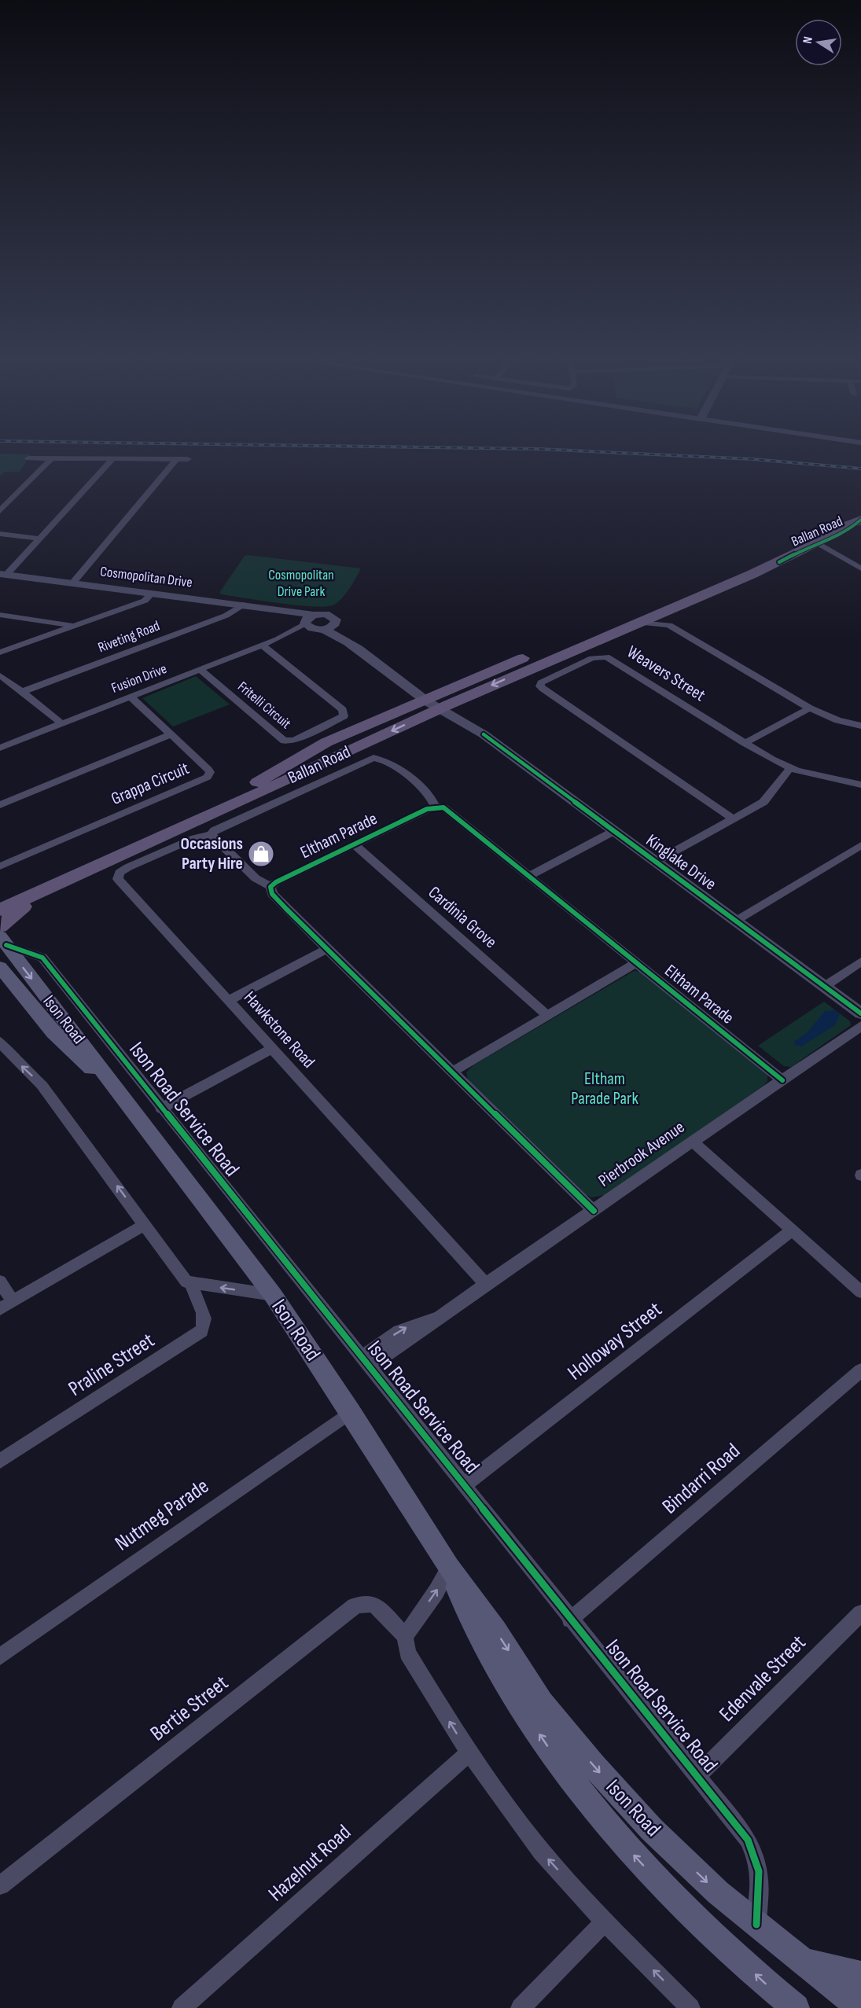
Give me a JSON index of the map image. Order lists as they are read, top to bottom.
{
  "streets": {
    "main road": ["Ballan Road", "Ison Road"],
    "street": [
      "Cosmopolitan Drive",
      "Riveting Road",
      "Weavers Street",
      "Fusion Drive",
      "Fritelli Circuit",
      "Grappa Circuit",
      "Eltham Parade",
      "Kinglake Drive",
      "Cardinia Grove",
      "Hawkstone Road",
      "Ison Road Service Road",
      "Pierbrook Avenue",
      "Holloway Street",
      "Praline Street",
      "Bindarri Road",
      "Nutmeg Parade",
      "Edenvale Street",
      "Bertie Street",
      "Hazelnut Road"
    ]
  },
  "crossings": [
    ["Ballan Road", "Cosmopolitan Drive"],
    ["Ballan Road", "Kinglake Drive"],
    ["Cosmopolitan Drive", "Riveting Road"],
    ["Cosmopolitan Drive", "Fusion Drive"],
    ["Cosmopolitan Drive", "Kinglake Drive"],
    ["Fusion Drive", "Fritelli Circuit"],
    ["Fusion Drive", "Grappa Circuit"],
    ["Eltham Parade", "Cardinia Grove"],
    ["Eltham Parade", "Pierbrook Avenue"],
    ["Ison Road", "Ison Road Service Road"],
    ["Ison Road", "Nutmeg Parade"],
    ["Hawkstone Road", "Pierbrook Avenue"],
    ["Ison Road Service Road", "Pierbrook Avenue"],
    ["Ison Road Service Road", "Holloway Street"],
    ["Ison Road Service Road", "Bindarri Road"],
    ["Ison Road Service Road", "Edenvale Street"]
  ],
  "parks": ["Cosmopolitan Drive Park", "Eltham Parade Park"],
  "places": {
    "shop": ["Occasions Party Hire"]
  },
  "north": "left"
}
